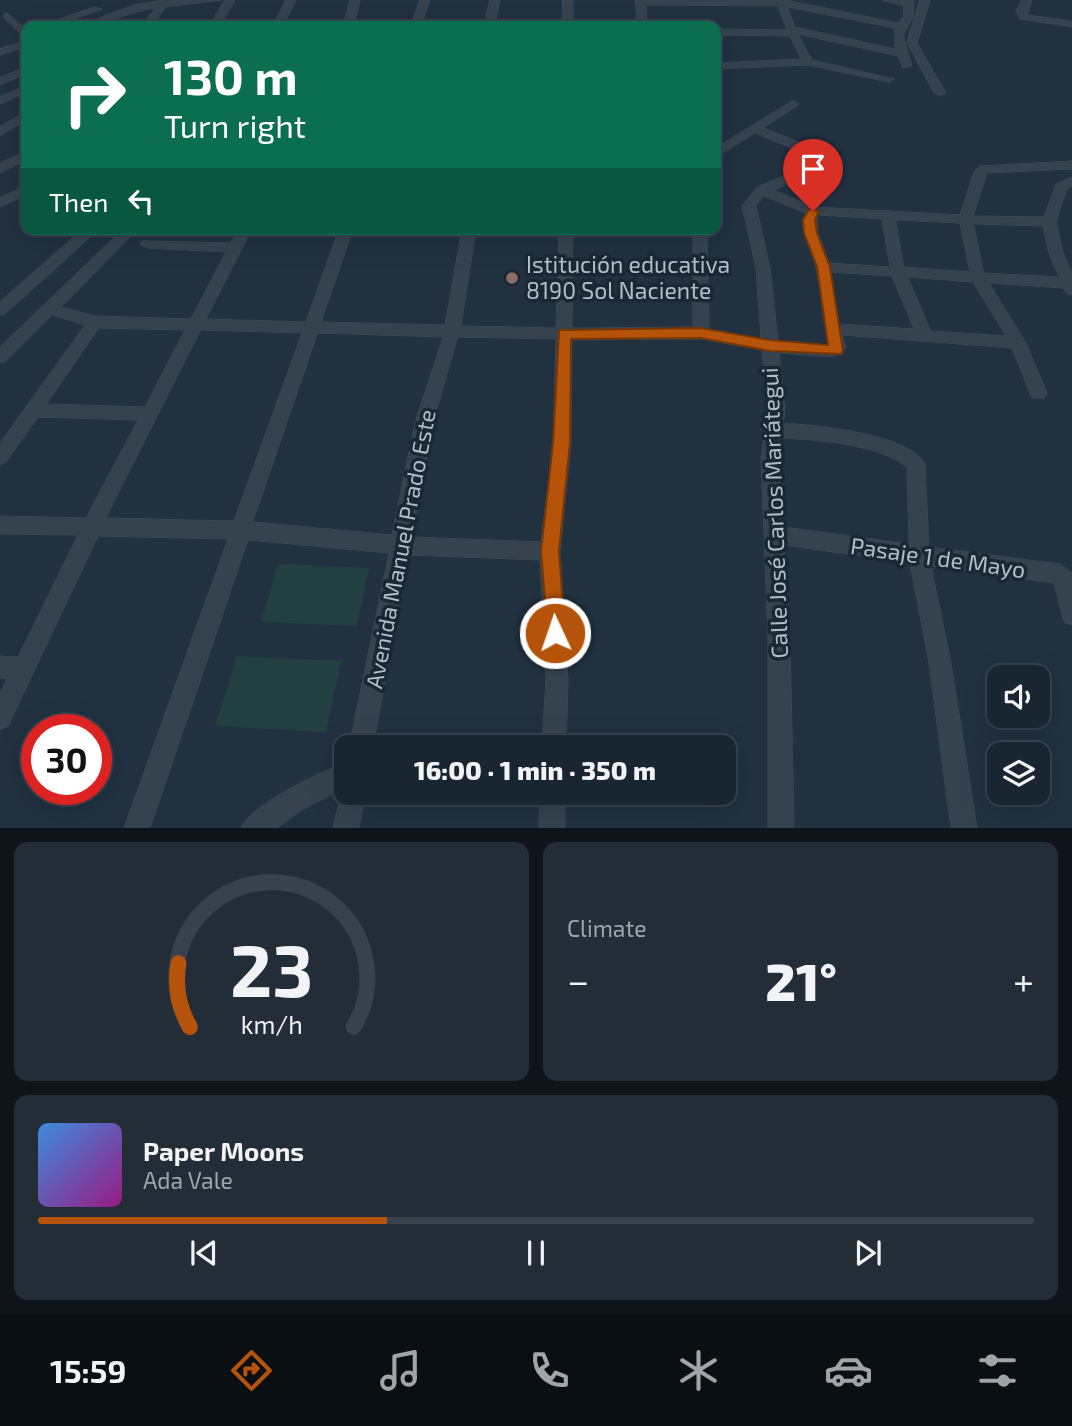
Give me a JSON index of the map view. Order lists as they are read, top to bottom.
{
  "streets": {
    "street": ["Calle José Carlos Mariátegui", "Avenida Manuel Prado Este", "Pasaje 1 de Mayo"]
  },
  "crossings": [
    ["Calle José Carlos Mariátegui", "Pasaje 1 de Mayo"]
  ],
  "places": ["Istitución educativa 8190 Sol Naciente"],
  "page": {
    "turn": ["130 m", "Turn right"],
    "then": "Then",
    "limit": "30",
    "trip": "16:00 · 1 min · 350 m",
    "tile": "Climate",
    "heat": ["−", "21°", "+"],
    "song": ["Paper Moons", "Ada Vale"],
    "tabs": "15:59",
    "gauge": ["23", "km/h"]
  }
}
